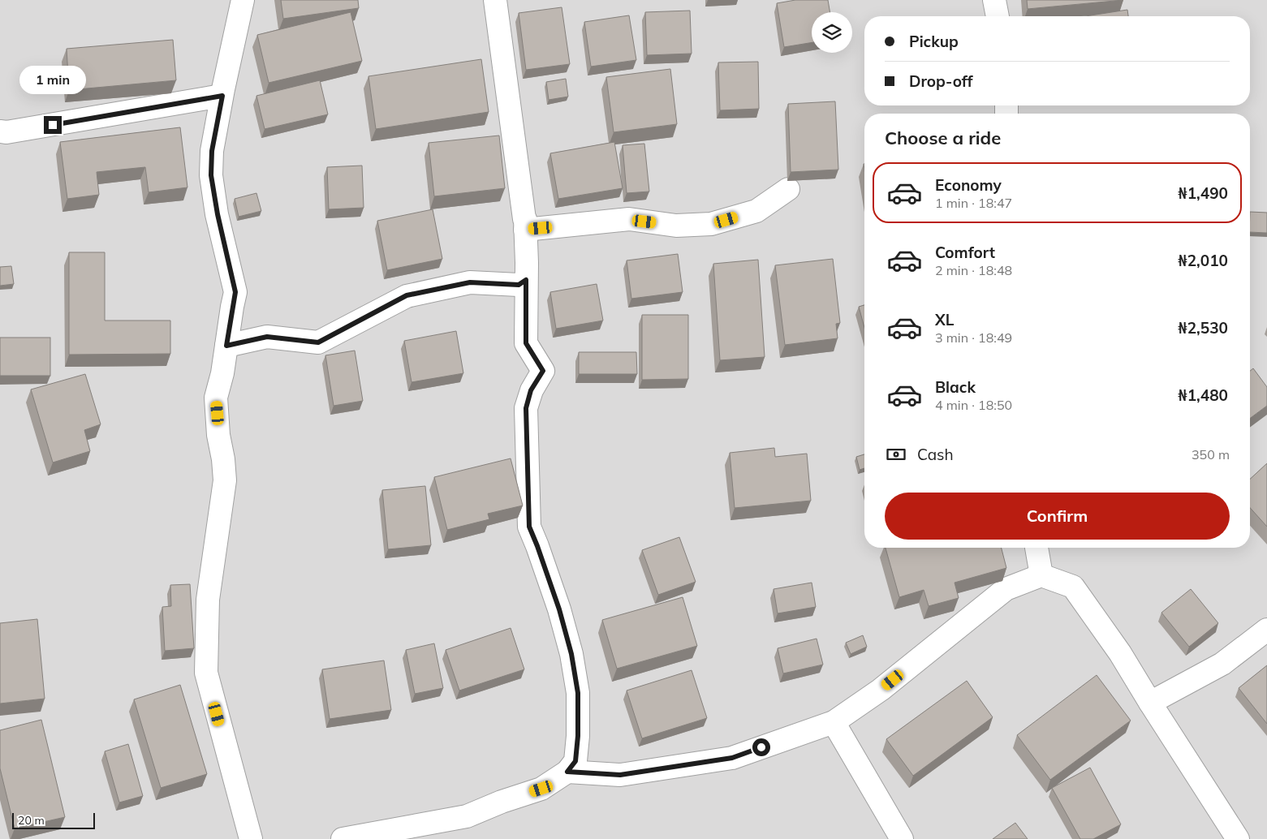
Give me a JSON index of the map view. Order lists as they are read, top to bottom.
{
  "scale_bar": "20 m",
  "page": {
    "banner": ["Pickup", "Drop-off"],
    "bubble": "1 min",
    "heading": "Choose a ride",
    "list": [
      {
        "name": "Economy",
        "note": "1 min · 18:47",
        "value": "₦1,490"
      },
      {
        "name": "Comfort",
        "note": "2 min · 18:48",
        "value": "₦2,010"
      },
      {
        "name": "XL",
        "note": "3 min · 18:49",
        "value": "₦2,530"
      },
      {
        "name": "Black",
        "note": "4 min · 18:50",
        "value": "₦1,480"
      }
    ],
    "pay": ["Cash", "350 m"],
    "buttons": "Confirm",
    "scale": "20 m"
  }
}
